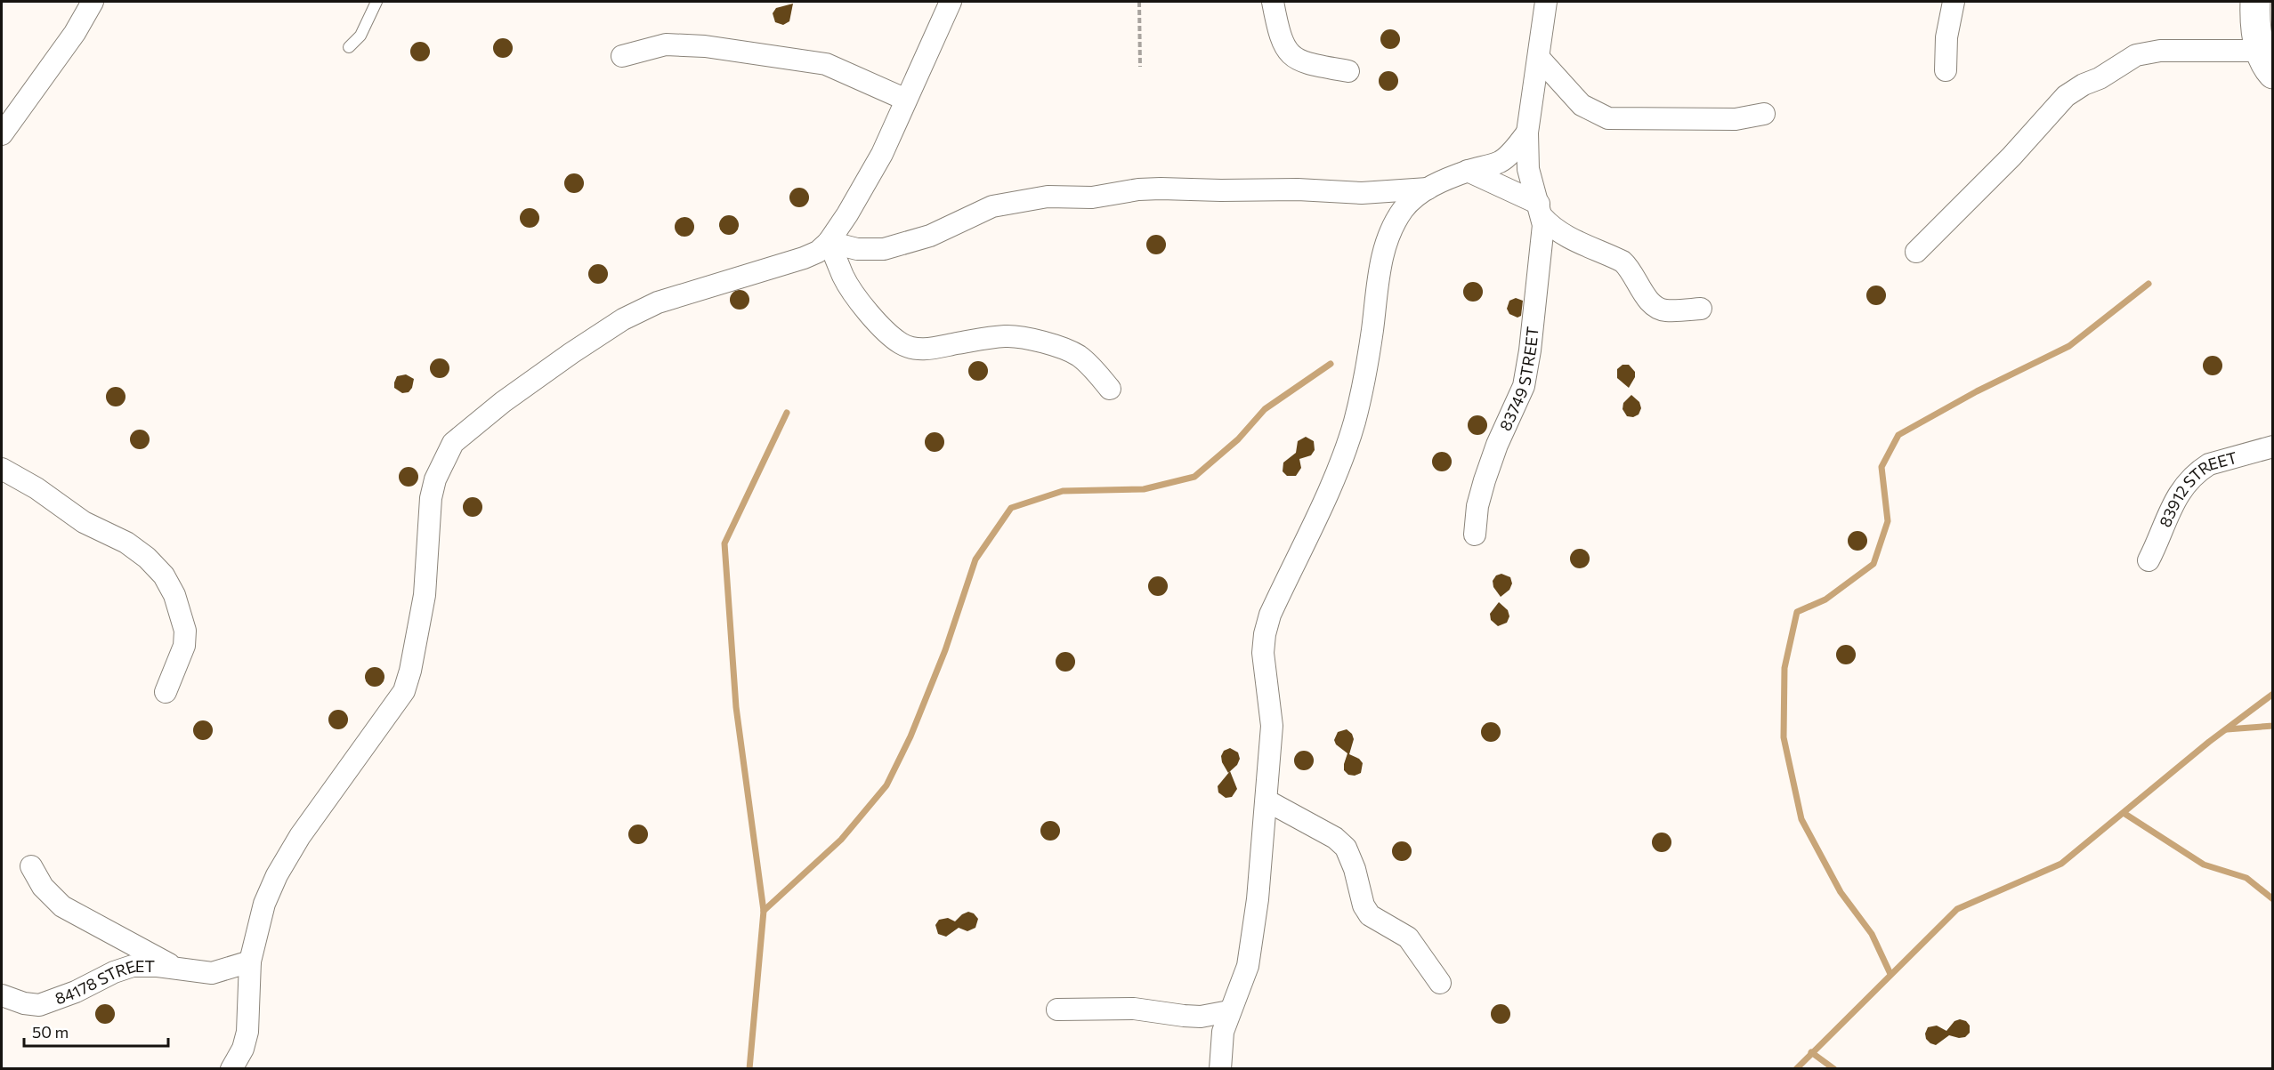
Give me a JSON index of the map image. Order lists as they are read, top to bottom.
{
  "streets": {
    "street": ["83749 STREET", "83912 STREET", "84178 STREET"]
  },
  "scale_bar": "50 m"
}
